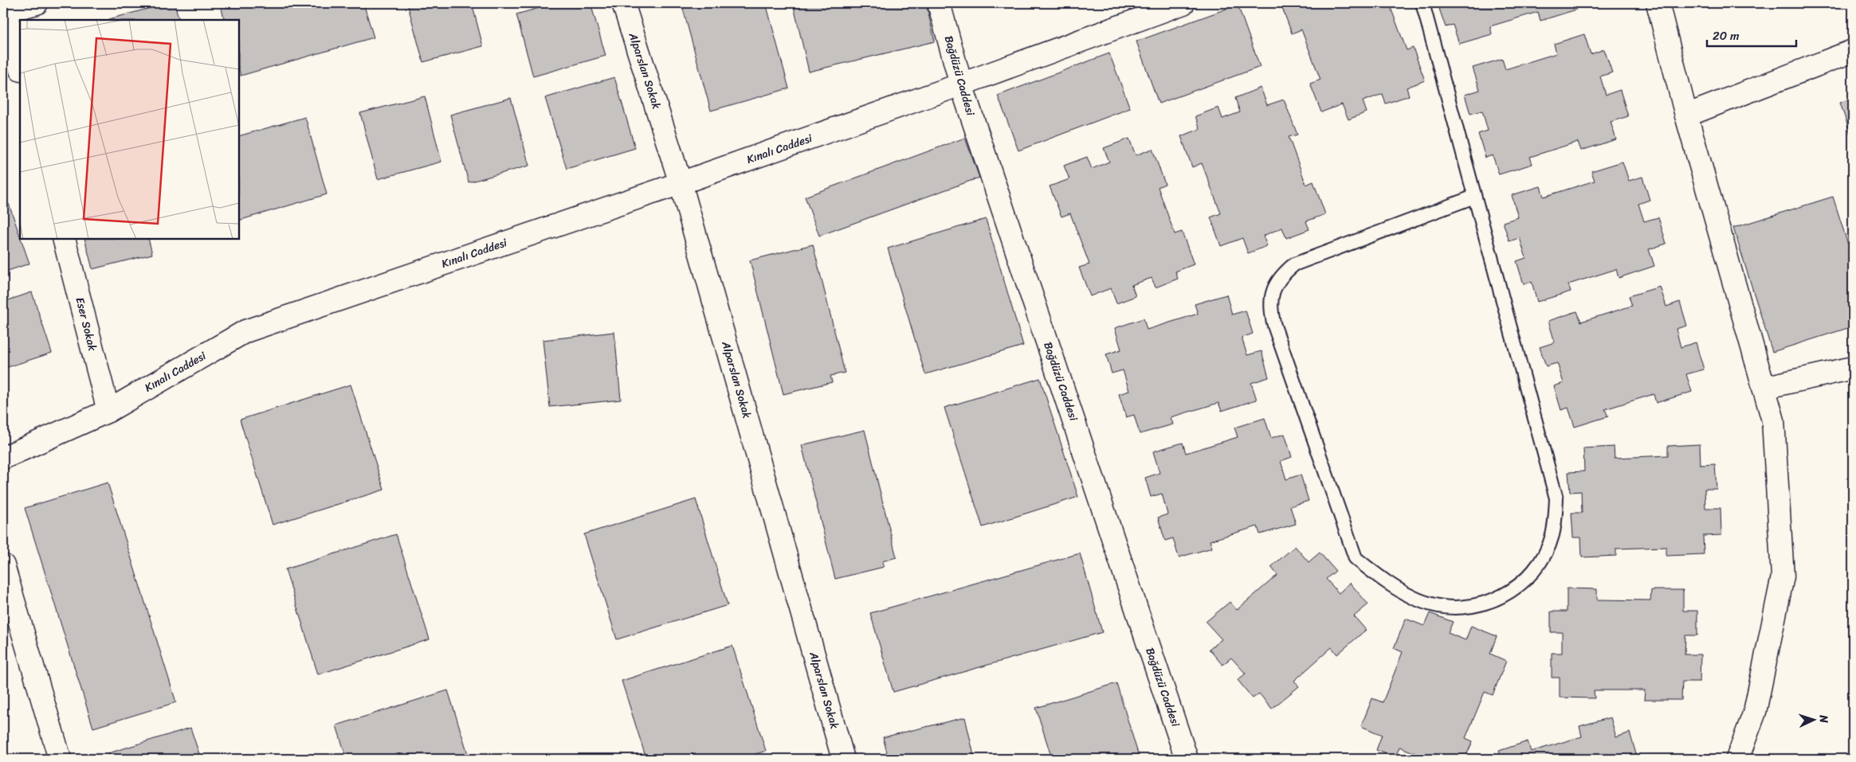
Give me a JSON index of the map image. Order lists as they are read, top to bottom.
{
  "streets": {
    "street": [
      "Alparslan Sokak",
      "Bağdüzü Caddesi",
      "Kınalı Caddesi",
      "Eser Sokak"
    ]
  },
  "crossings": [
    ["Alparslan Sokak", "Kınalı Caddesi"],
    ["Bağdüzü Caddesi", "Kınalı Caddesi"],
    ["Kınalı Caddesi", "Eser Sokak"]
  ],
  "scale_bar": "20 m",
  "north": "right"
}
